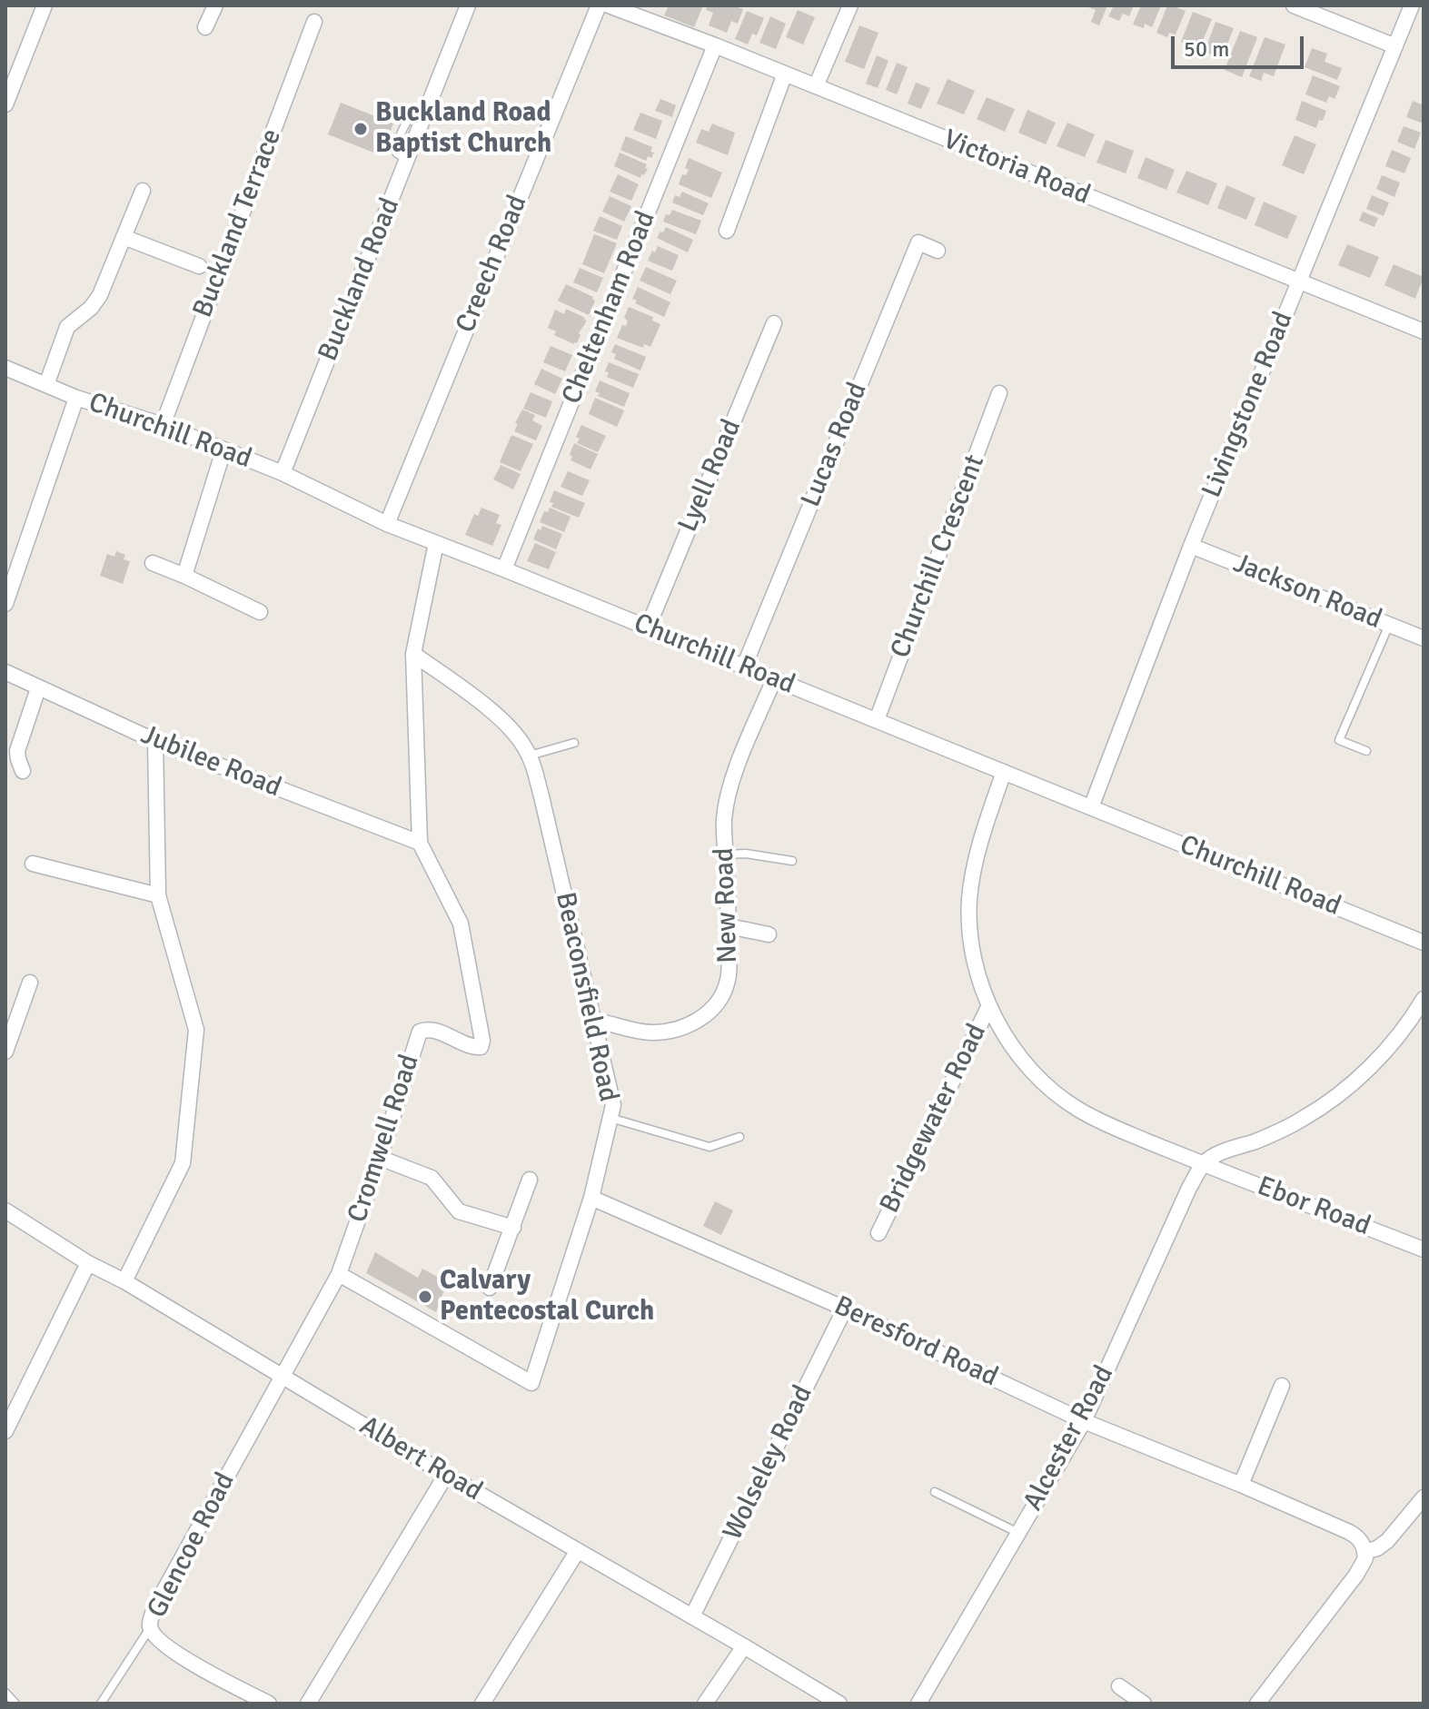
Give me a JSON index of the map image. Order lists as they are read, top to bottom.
{
  "streets": {
    "street": [
      "Victoria Road",
      "Buckland Terrace",
      "Creech Road",
      "Buckland Road",
      "Cheltenham Road",
      "Livingstone Road",
      "Churchill Road",
      "Lucas Road",
      "Lyell Road",
      "Churchill Crescent",
      "Jackson Road",
      "Jubilee Road",
      "New Road",
      "Beaconsfield Road",
      "Bridgewater Road",
      "Cromwell Road",
      "Ebor Road",
      "Beresford Road",
      "Alcester Road",
      "Albert Road",
      "Wolseley Road",
      "Glencoe Road"
    ]
  },
  "crossings": [
    ["Victoria Road", "Cheltenham Road"],
    ["Victoria Road", "Livingstone Road"],
    ["Buckland Terrace", "Churchill Road"],
    ["Creech Road", "Churchill Road"],
    ["Buckland Road", "Churchill Road"],
    ["Cheltenham Road", "Churchill Road"],
    ["Livingstone Road", "Churchill Road"],
    ["Livingstone Road", "Jackson Road"],
    ["Churchill Road", "Lucas Road"],
    ["Churchill Road", "Lyell Road"],
    ["Churchill Road", "Churchill Crescent"],
    ["Churchill Road", "New Road"],
    ["Churchill Road", "Cromwell Road"],
    ["Churchill Road", "Ebor Road"],
    ["Jubilee Road", "Cromwell Road"],
    ["New Road", "Beaconsfield Road"],
    ["Beaconsfield Road", "Cromwell Road"],
    ["Beaconsfield Road", "Beresford Road"],
    ["Bridgewater Road", "Ebor Road"],
    ["Cromwell Road", "Albert Road"],
    ["Cromwell Road", "Glencoe Road"],
    ["Ebor Road", "Alcester Road"],
    ["Beresford Road", "Alcester Road"],
    ["Beresford Road", "Wolseley Road"],
    ["Albert Road", "Wolseley Road"],
    ["Albert Road", "Glencoe Road"]
  ],
  "places": ["Buckland Road Baptist Church", "Calvary Pentecostal Curch"],
  "scale_bar": "50 m"
}
